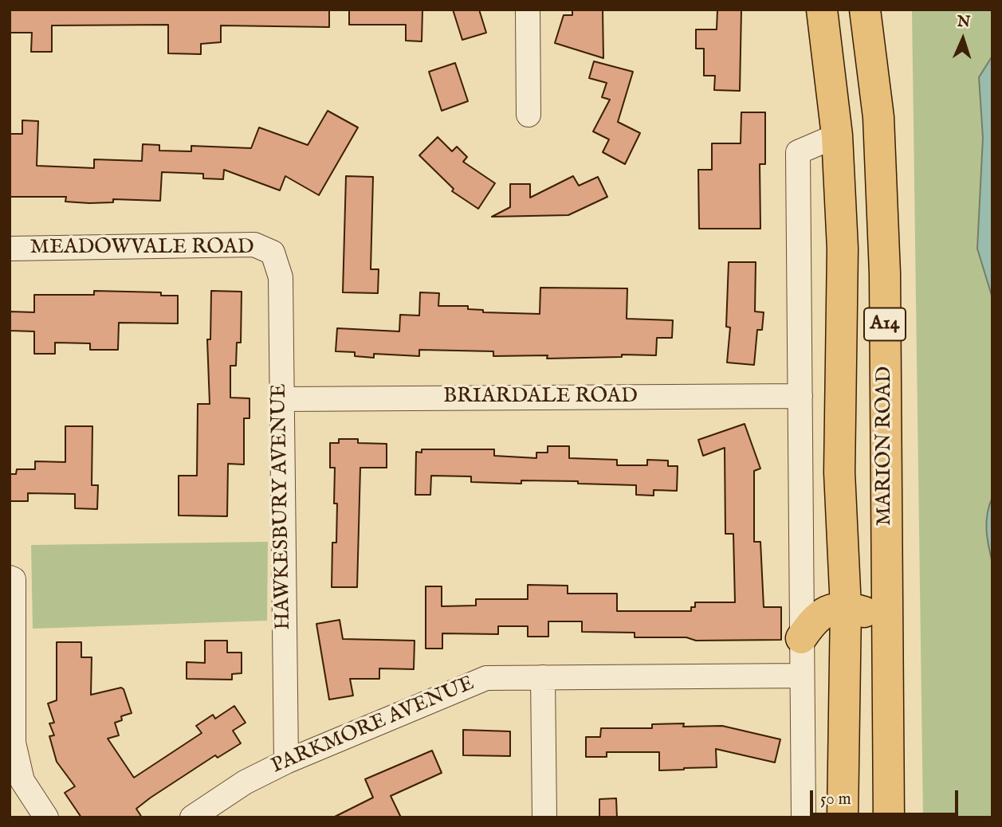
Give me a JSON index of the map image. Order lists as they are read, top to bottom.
{
  "streets": {
    "main road": ["A14", "MARION ROAD"],
    "street": [
      "MEADOWVALE ROAD",
      "BRIARDALE ROAD",
      "HAWKESBURY AVENUE",
      "PARKMORE AVENUE"
    ]
  },
  "crossings": [
    ["MEADOWVALE ROAD", "HAWKESBURY AVENUE"],
    ["BRIARDALE ROAD", "HAWKESBURY AVENUE"],
    ["HAWKESBURY AVENUE", "PARKMORE AVENUE"]
  ],
  "scale_bar": "50 m",
  "north": "top"
}
